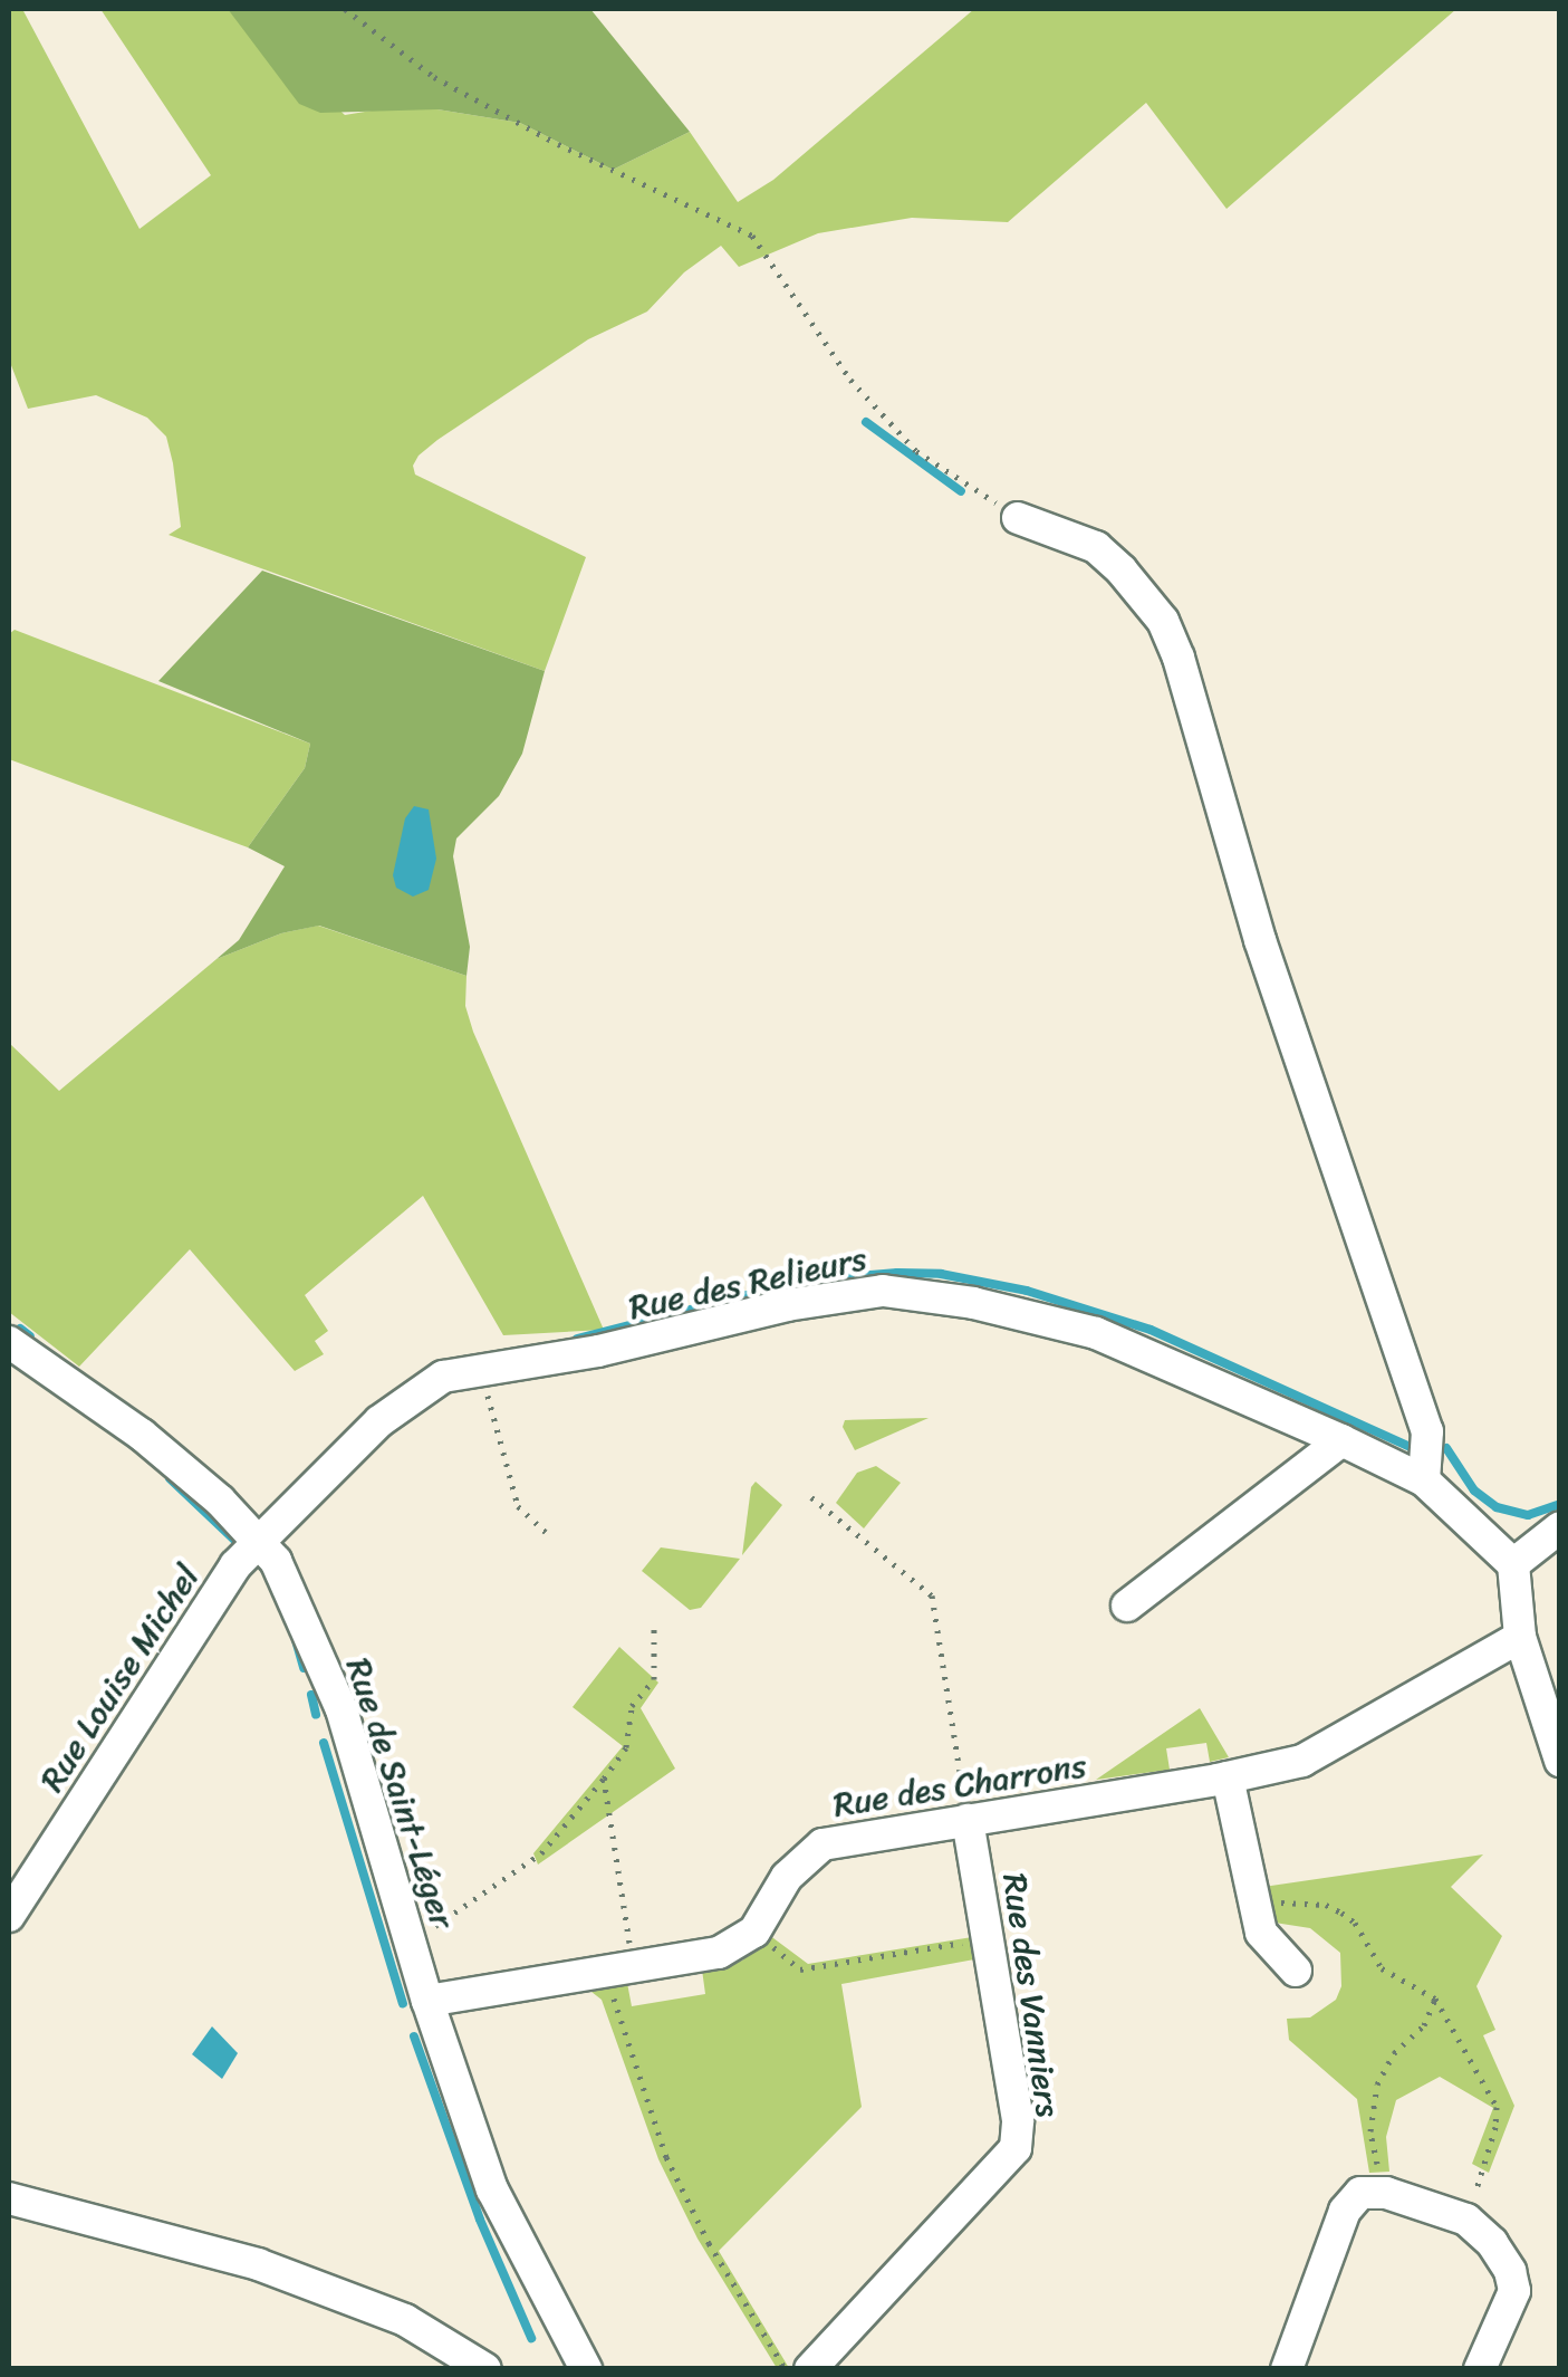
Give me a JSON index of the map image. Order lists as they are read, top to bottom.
{
  "streets": {
    "street": [
      "Rue des Relieurs",
      "Rue Louise Michel",
      "Rue des Charrons",
      "Rue de Saint-Léger",
      "Rue des Vanniers"
    ]
  },
  "crossings": [
    ["Rue des Relieurs", "Rue Louise Michel"],
    ["Rue des Relieurs", "Rue de Saint-Léger"],
    ["Rue Louise Michel", "Rue de Saint-Léger"],
    ["Rue des Charrons", "Rue des Vanniers"]
  ]
}
